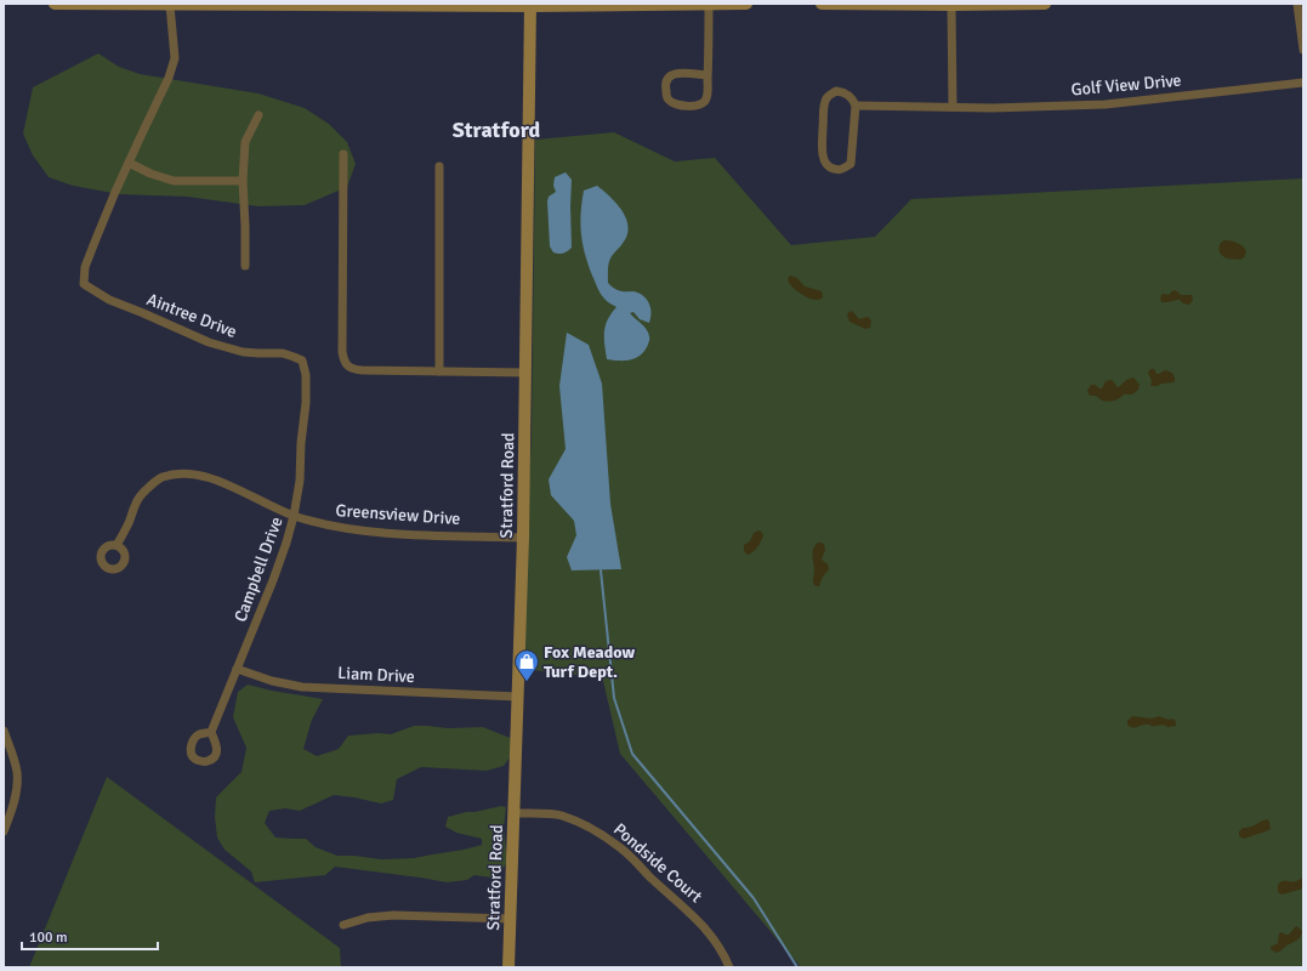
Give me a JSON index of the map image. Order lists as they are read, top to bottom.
{
  "streets": {
    "main road": ["Stratford Road"],
    "street": [
      "Golf View Drive",
      "Aintree Drive",
      "Greensview Drive",
      "Campbell Drive",
      "Liam Drive",
      "Pondside Court"
    ]
  },
  "crossings": [
    ["Aintree Drive", "Campbell Drive"],
    ["Stratford Road", "Greensview Drive"],
    ["Stratford Road", "Liam Drive"],
    ["Stratford Road", "Pondside Court"],
    ["Greensview Drive", "Campbell Drive"],
    ["Campbell Drive", "Liam Drive"]
  ],
  "districts": ["Stratford"],
  "places": {
    "shop": ["Fox Meadow Turf Dept."]
  },
  "scale_bar": "100 m"
}
